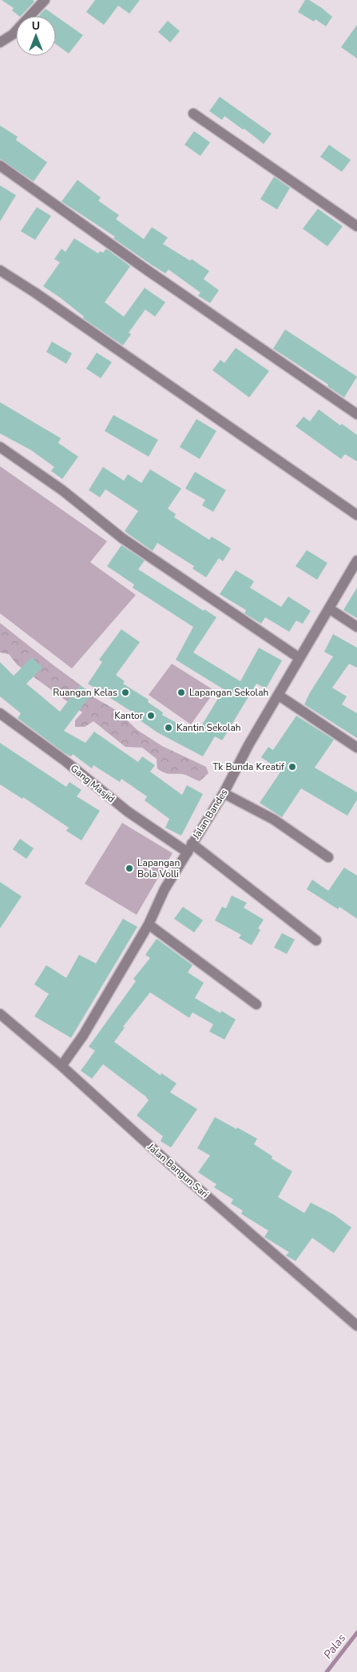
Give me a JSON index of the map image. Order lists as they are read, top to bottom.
{
  "streets": {
    "street": ["Gang Masjid", "Jalan Bandes", "Jalan Bangun Sari"]
  },
  "crossings": [
    ["Gang Masjid", "Jalan Bandes"],
    ["Jalan Bandes", "Jalan Bangun Sari"]
  ],
  "water": ["Palas"],
  "places": [
    "Ruangan Kelas",
    "Lapangan Sekolah",
    "Kantor",
    "Kantin Sekolah",
    "Tk Bunda Kreatif",
    "Lapangan Bola Volli"
  ],
  "north": "top"
}
